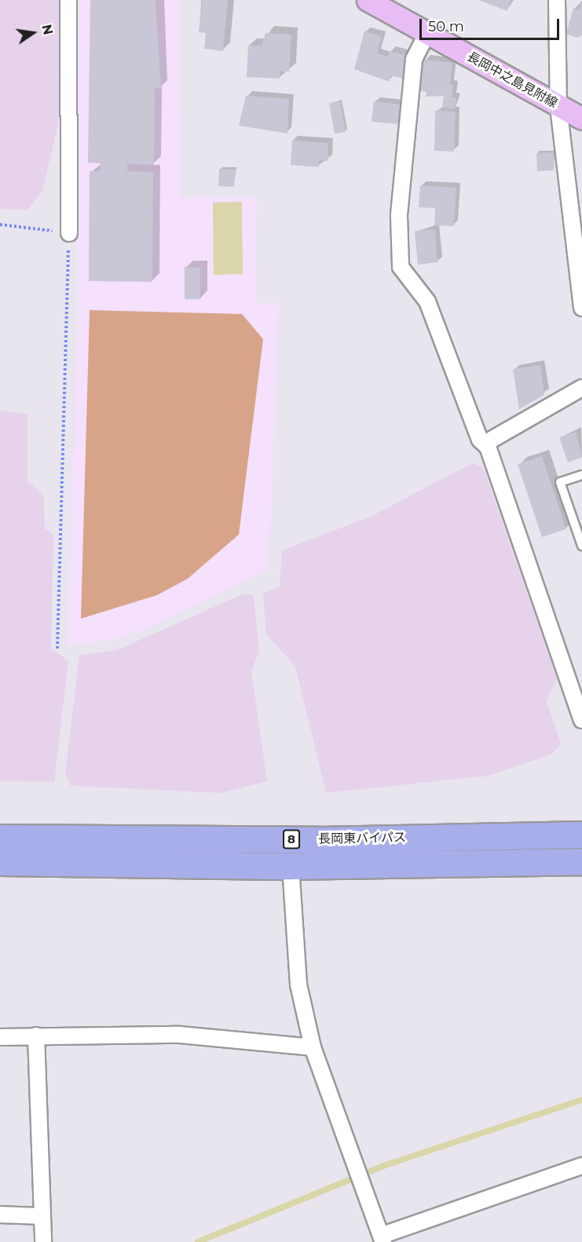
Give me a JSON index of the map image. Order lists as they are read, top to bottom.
{
  "streets": {
    "highway": ["長岡東バイパス", "8"],
    "main road": ["長岡中之島見附線"]
  },
  "scale_bar": "50 m",
  "north": "right"
}
